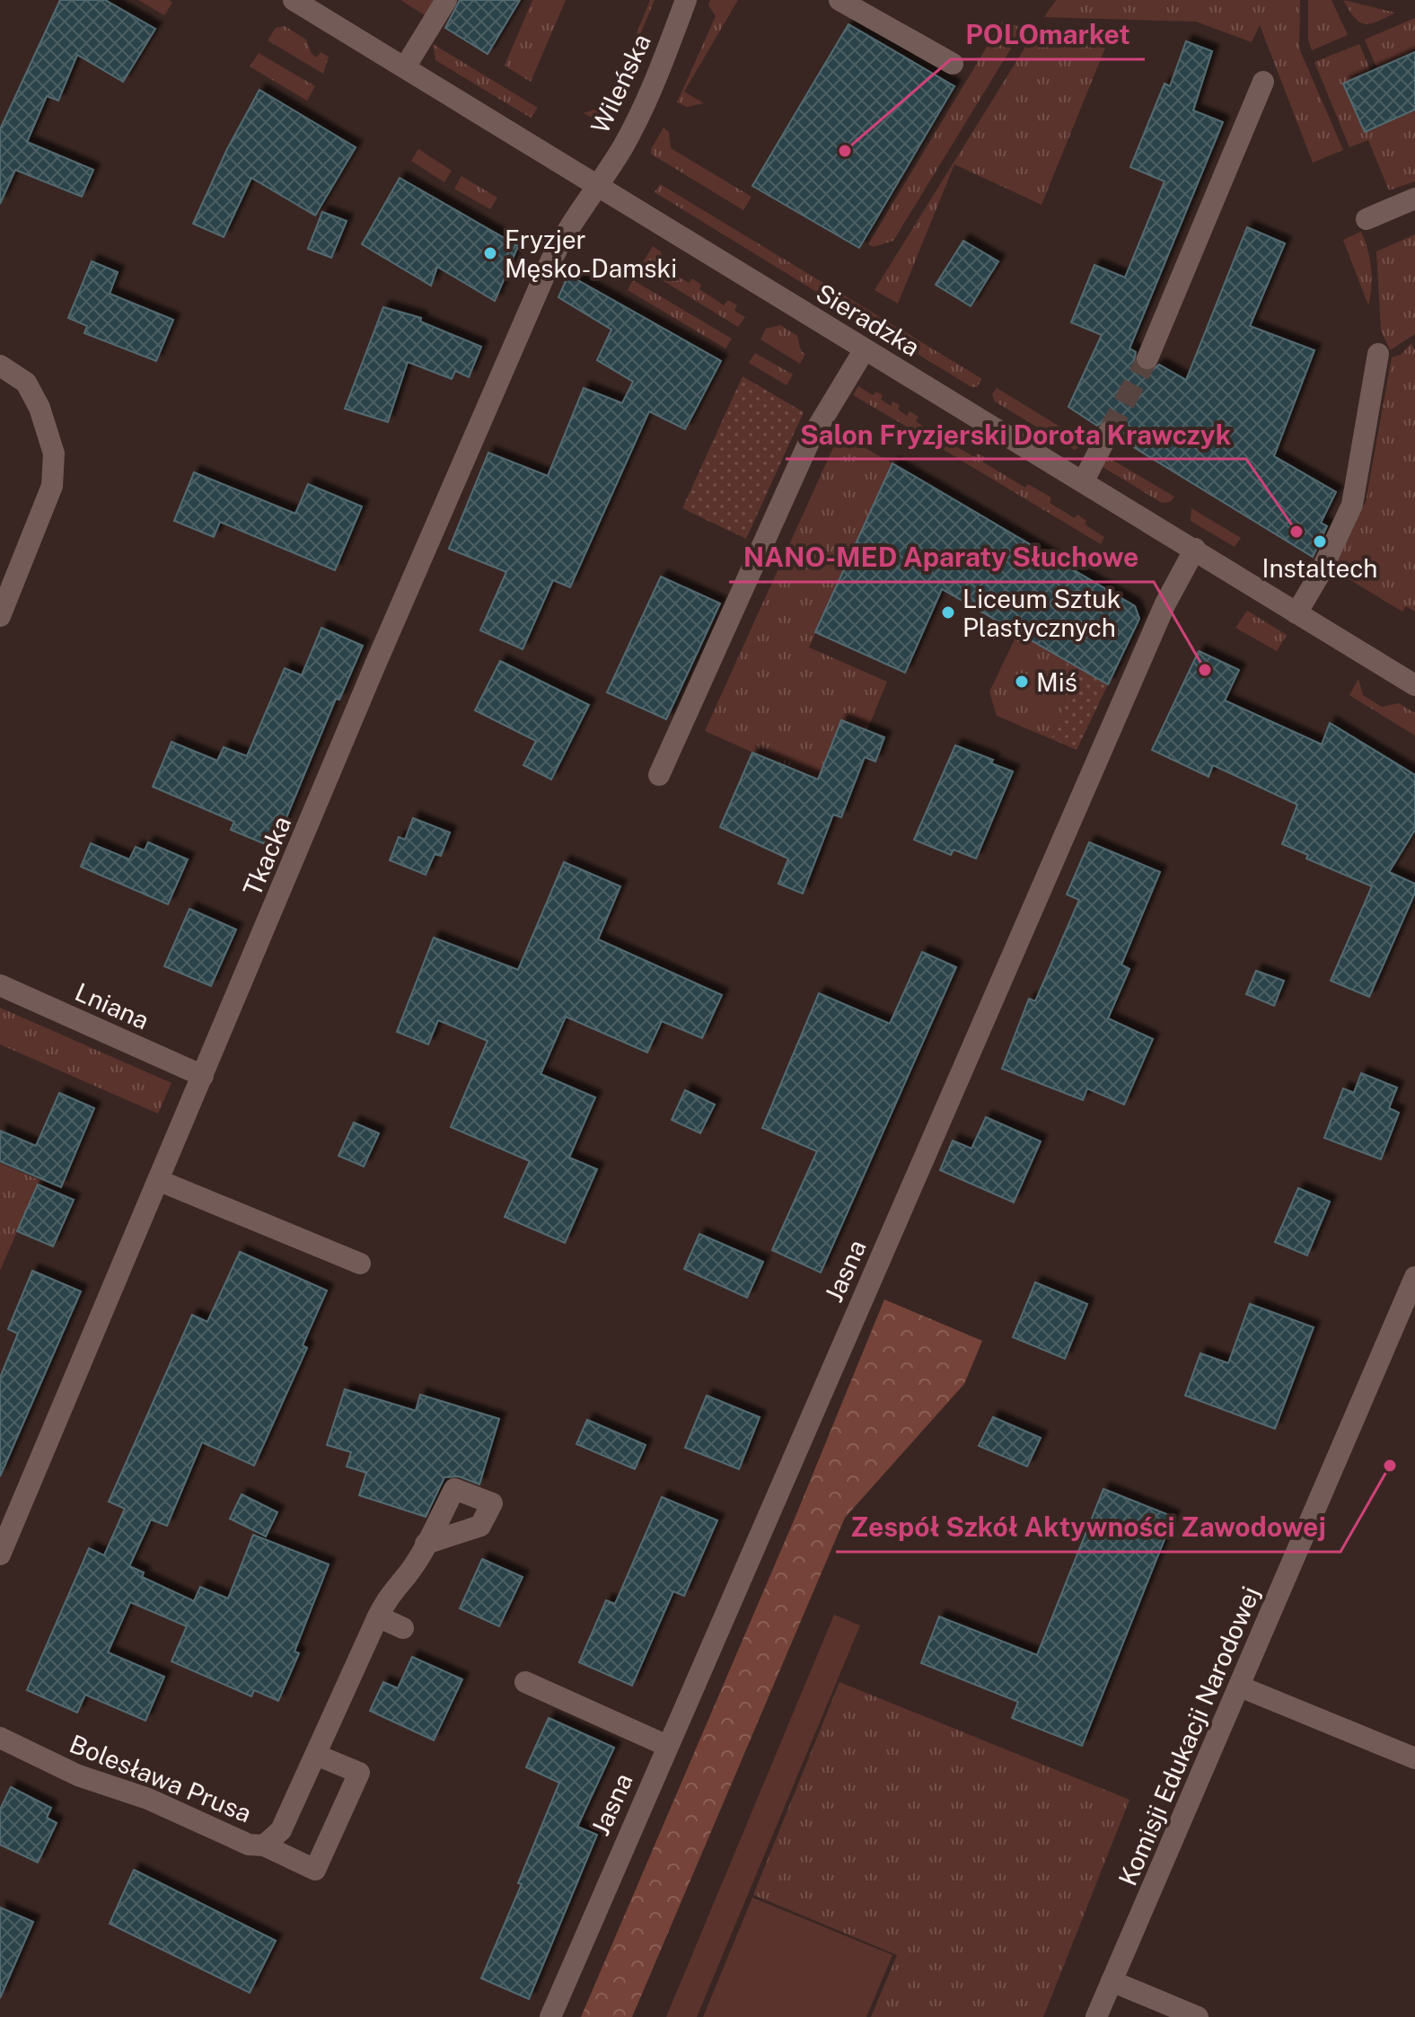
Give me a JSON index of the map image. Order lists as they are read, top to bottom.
{
  "streets": {
    "street": [
      "Wileńska",
      "Sieradzka",
      "Tkacka",
      "Lniana",
      "Jasna",
      "Komisji Edukacji Narodowej",
      "Bolesława Prusa"
    ]
  },
  "crossings": [
    ["Wileńska", "Sieradzka"],
    ["Wileńska", "Tkacka"],
    ["Sieradzka", "Tkacka"],
    ["Sieradzka", "Jasna"],
    ["Tkacka", "Lniana"]
  ],
  "places": [
    "POLOmarket",
    "Fryzjer Męsko-Damski",
    "Salon Fryzjerski Dorota Krawczyk",
    "Instaltech",
    "Liceum Sztuk Plastycznych",
    "NANO-MED Aparaty Słuchowe",
    "Miś",
    "Zespół Szkół Aktywności Zawodowej"
  ]
}
